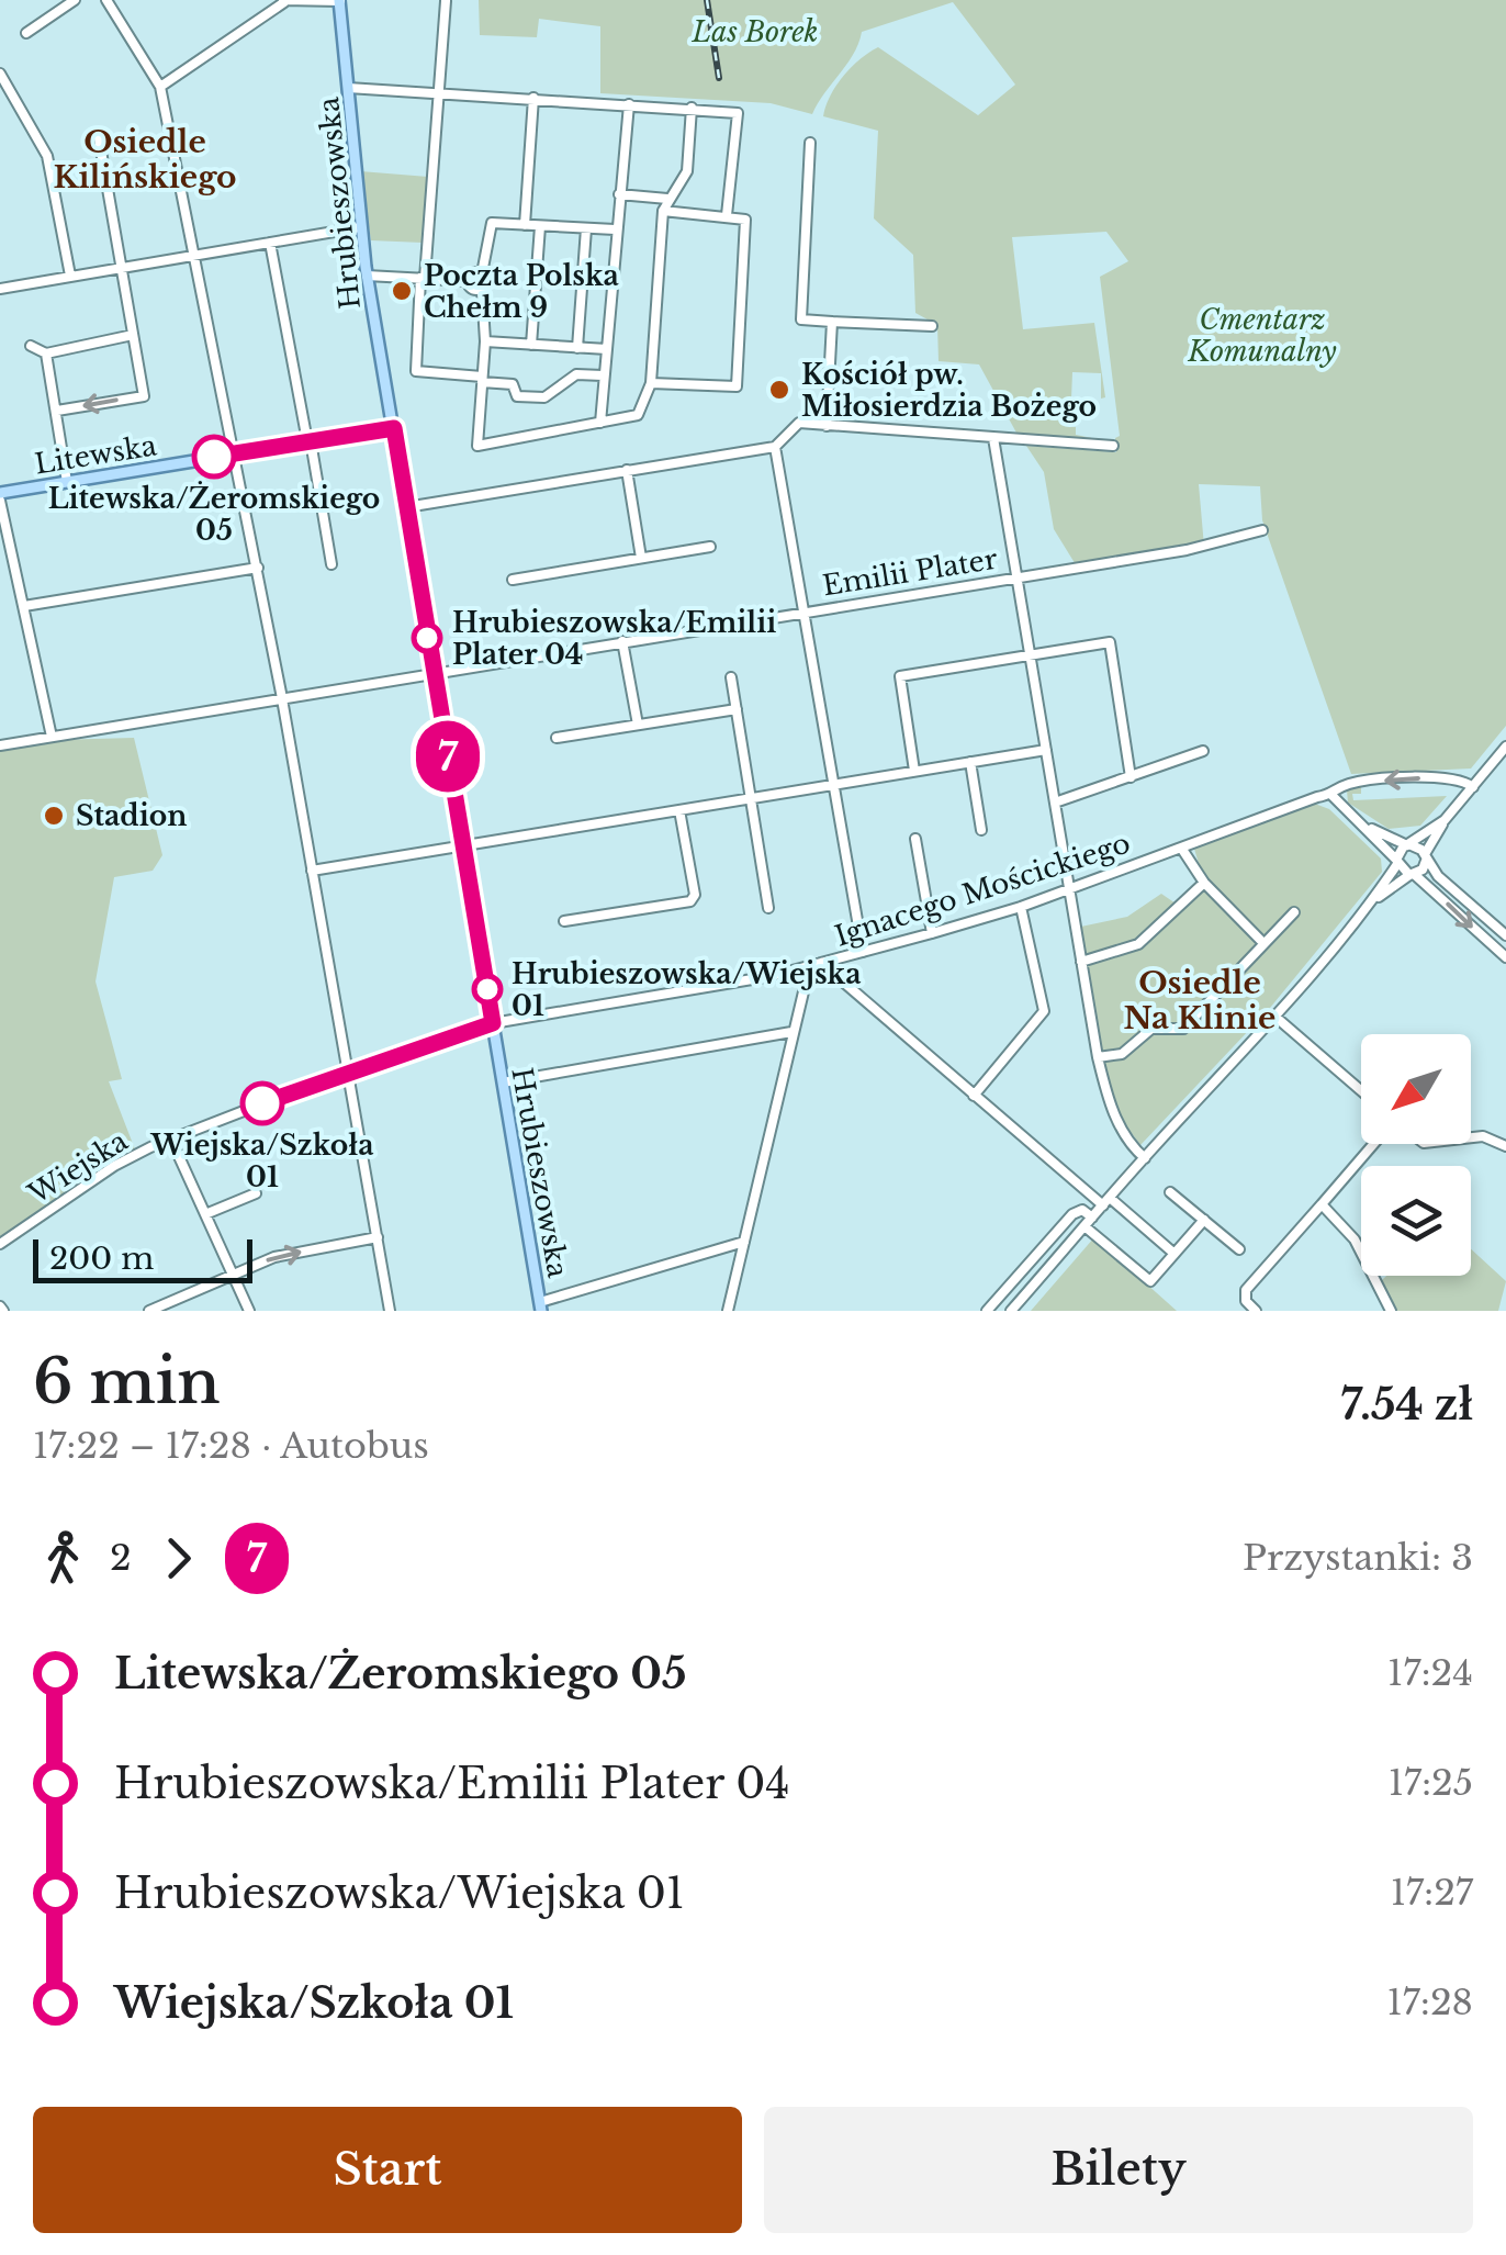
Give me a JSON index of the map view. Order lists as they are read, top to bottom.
{
  "streets": {
    "main road": ["Hrubieszowska", "Litewska"],
    "street": ["Emilii Plater", "Ignacego Mościckiego", "Wiejska"]
  },
  "crossings": [
    ["Hrubieszowska", "Litewska"],
    ["Hrubieszowska", "Emilii Plater"],
    ["Hrubieszowska", "Ignacego Mościckiego"],
    ["Hrubieszowska", "Wiejska"],
    ["Ignacego Mościckiego", "Wiejska"]
  ],
  "districts": ["Osiedle Kilińskiego", "Osiedle Na Klinie"],
  "parks": ["Las Borek", "Cmentarz Komunalny"],
  "places": [
    "Poczta Polska Chełm 9",
    "Kościół pw. Miłosierdzia Bożego",
    "Litewska/Żeromskiego 05",
    "Hrubieszowska/Emilii Plater 04",
    "Stadion",
    "Hrubieszowska/Wiejska 01",
    "Wiejska/Szkoła 01"
  ],
  "lines": ["bus line 7"],
  "scale_bar": "200 m",
  "north": "bottom left",
  "page": {
    "on_map": "7",
    "scale": "200 m",
    "heading": ["6 min", "17:22 – 17:28 · Autobus", "7.54 zł"],
    "legs": ["2", "7", "Przystanki: 3"],
    "list": [
      {
        "name": "Litewska/Żeromskiego 05",
        "value": "17:24"
      },
      {
        "name": "Hrubieszowska/Emilii Plater 04",
        "value": "17:25"
      },
      {
        "name": "Hrubieszowska/Wiejska 01",
        "value": "17:27"
      },
      {
        "name": "Wiejska/Szkoła 01",
        "value": "17:28"
      }
    ],
    "buttons": ["Start", "Bilety"]
  }
}
